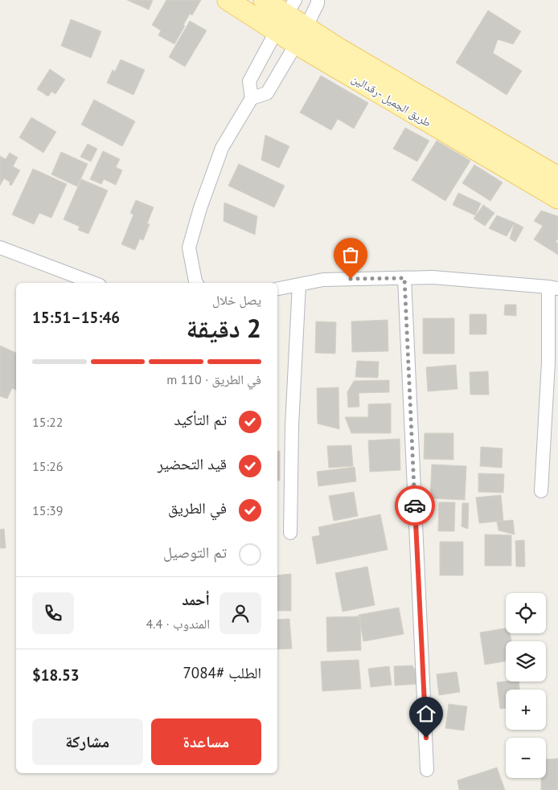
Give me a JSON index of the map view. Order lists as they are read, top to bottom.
{
  "streets": {
    "main road": ["طريق الجميل -رقدالين"]
  },
  "page": {
    "heading": ["2 دقيقة", "يصل خلال", "15:46–15:51"],
    "panel": [
      "أحمد",
      "المندوب · 4.4",
      "الطلب #7084",
      "$18.53"
    ],
    "bar": "في الطريق · 110 m",
    "list": [
      ["تم التأكيد", "15:22"],
      ["قيد التحضير", "15:26"],
      ["في الطريق", "15:39"],
      "تم التوصيل"
    ],
    "map_buttons": ["+", "−"],
    "buttons": ["مساعدة", "مشاركة"]
  }
}
